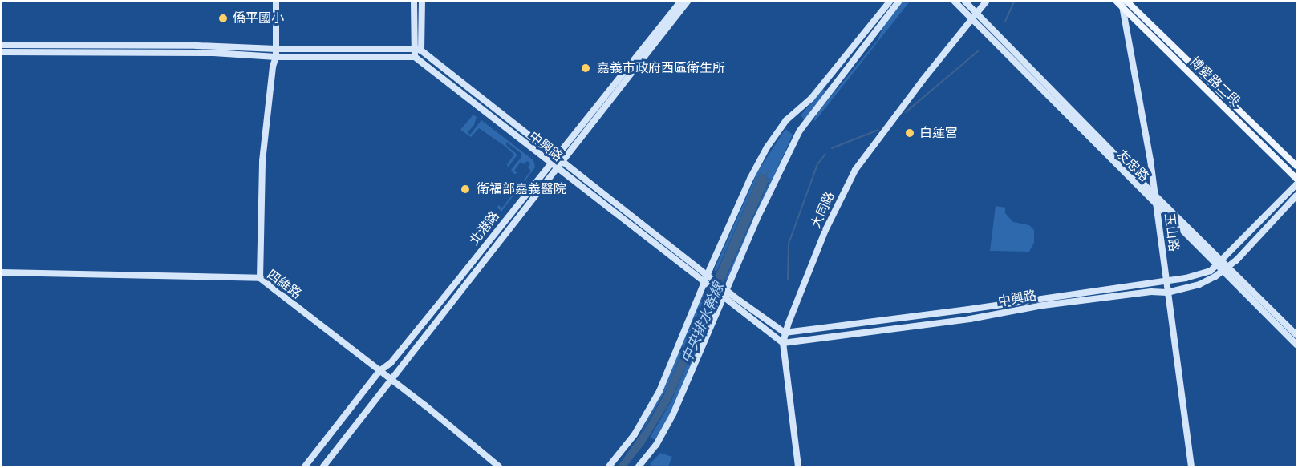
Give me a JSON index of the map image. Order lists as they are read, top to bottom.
{
  "streets": {
    "main road": ["博愛路二段"],
    "street": [
      "中興路",
      "友忠路",
      "大同路",
      "北港路",
      "玉山路",
      "四維路"
    ]
  },
  "crossings": [
    ["博愛路二段", "玉山路"],
    ["中興路", "友忠路"],
    ["中興路", "大同路"],
    ["中興路", "北港路"],
    ["中興路", "玉山路"],
    ["友忠路", "大同路"],
    ["友忠路", "玉山路"],
    ["北港路", "四維路"]
  ],
  "water": ["中央排水幹線"],
  "places": [
    "僑平國小",
    "嘉義市政府西區衛生所",
    "白蓮宮",
    "衛福部嘉義醫院"
  ]
}
